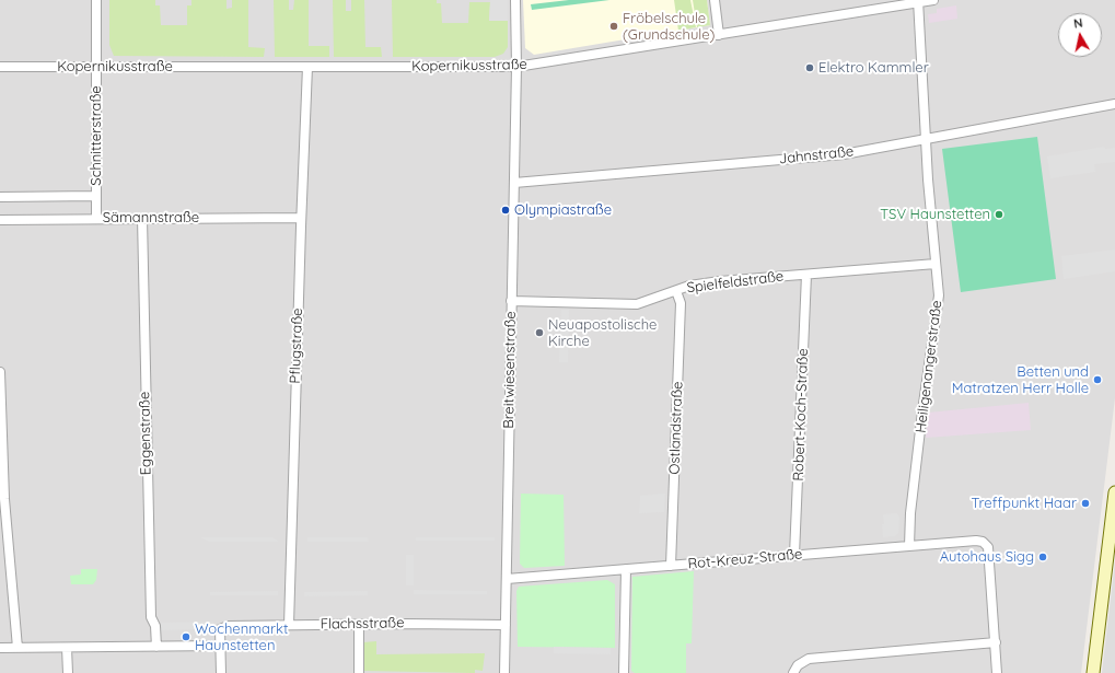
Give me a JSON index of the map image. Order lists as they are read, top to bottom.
{
  "streets": {
    "street": [
      "Kopernikusstraße",
      "Schnitterstraße",
      "Jahnstraße",
      "Sämannstraße",
      "Spielfeldstraße",
      "Pflugstraße",
      "Heiligenangerstraße",
      "Breitwiesenstraße",
      "Robert-Koch-Straße",
      "Ostlandstraße",
      "Eggenstraße",
      "Rot-Kreuz-Straße",
      "Flachsstraße"
    ]
  },
  "crossings": [
    ["Kopernikusstraße", "Schnitterstraße"],
    ["Kopernikusstraße", "Pflugstraße"],
    ["Kopernikusstraße", "Heiligenangerstraße"],
    ["Kopernikusstraße", "Breitwiesenstraße"],
    ["Schnitterstraße", "Sämannstraße"],
    ["Jahnstraße", "Heiligenangerstraße"],
    ["Jahnstraße", "Breitwiesenstraße"],
    ["Sämannstraße", "Pflugstraße"],
    ["Sämannstraße", "Eggenstraße"],
    ["Spielfeldstraße", "Heiligenangerstraße"],
    ["Spielfeldstraße", "Breitwiesenstraße"],
    ["Spielfeldstraße", "Robert-Koch-Straße"],
    ["Spielfeldstraße", "Ostlandstraße"],
    ["Pflugstraße", "Flachsstraße"],
    ["Heiligenangerstraße", "Rot-Kreuz-Straße"],
    ["Breitwiesenstraße", "Rot-Kreuz-Straße"],
    ["Breitwiesenstraße", "Flachsstraße"],
    ["Robert-Koch-Straße", "Rot-Kreuz-Straße"],
    ["Ostlandstraße", "Rot-Kreuz-Straße"]
  ],
  "places": [
    "Fröbelschule (Grundschule)",
    "Elektro Kammler",
    "Olympiastraße",
    "TSV Haunstetten",
    "Neuapostolische Kirche",
    "Betten und Matratzen Herr Holle",
    "Treffpunkt Haar",
    "Autohaus Sigg",
    "Wochenmarkt Haunstetten"
  ],
  "north": "top"
}
